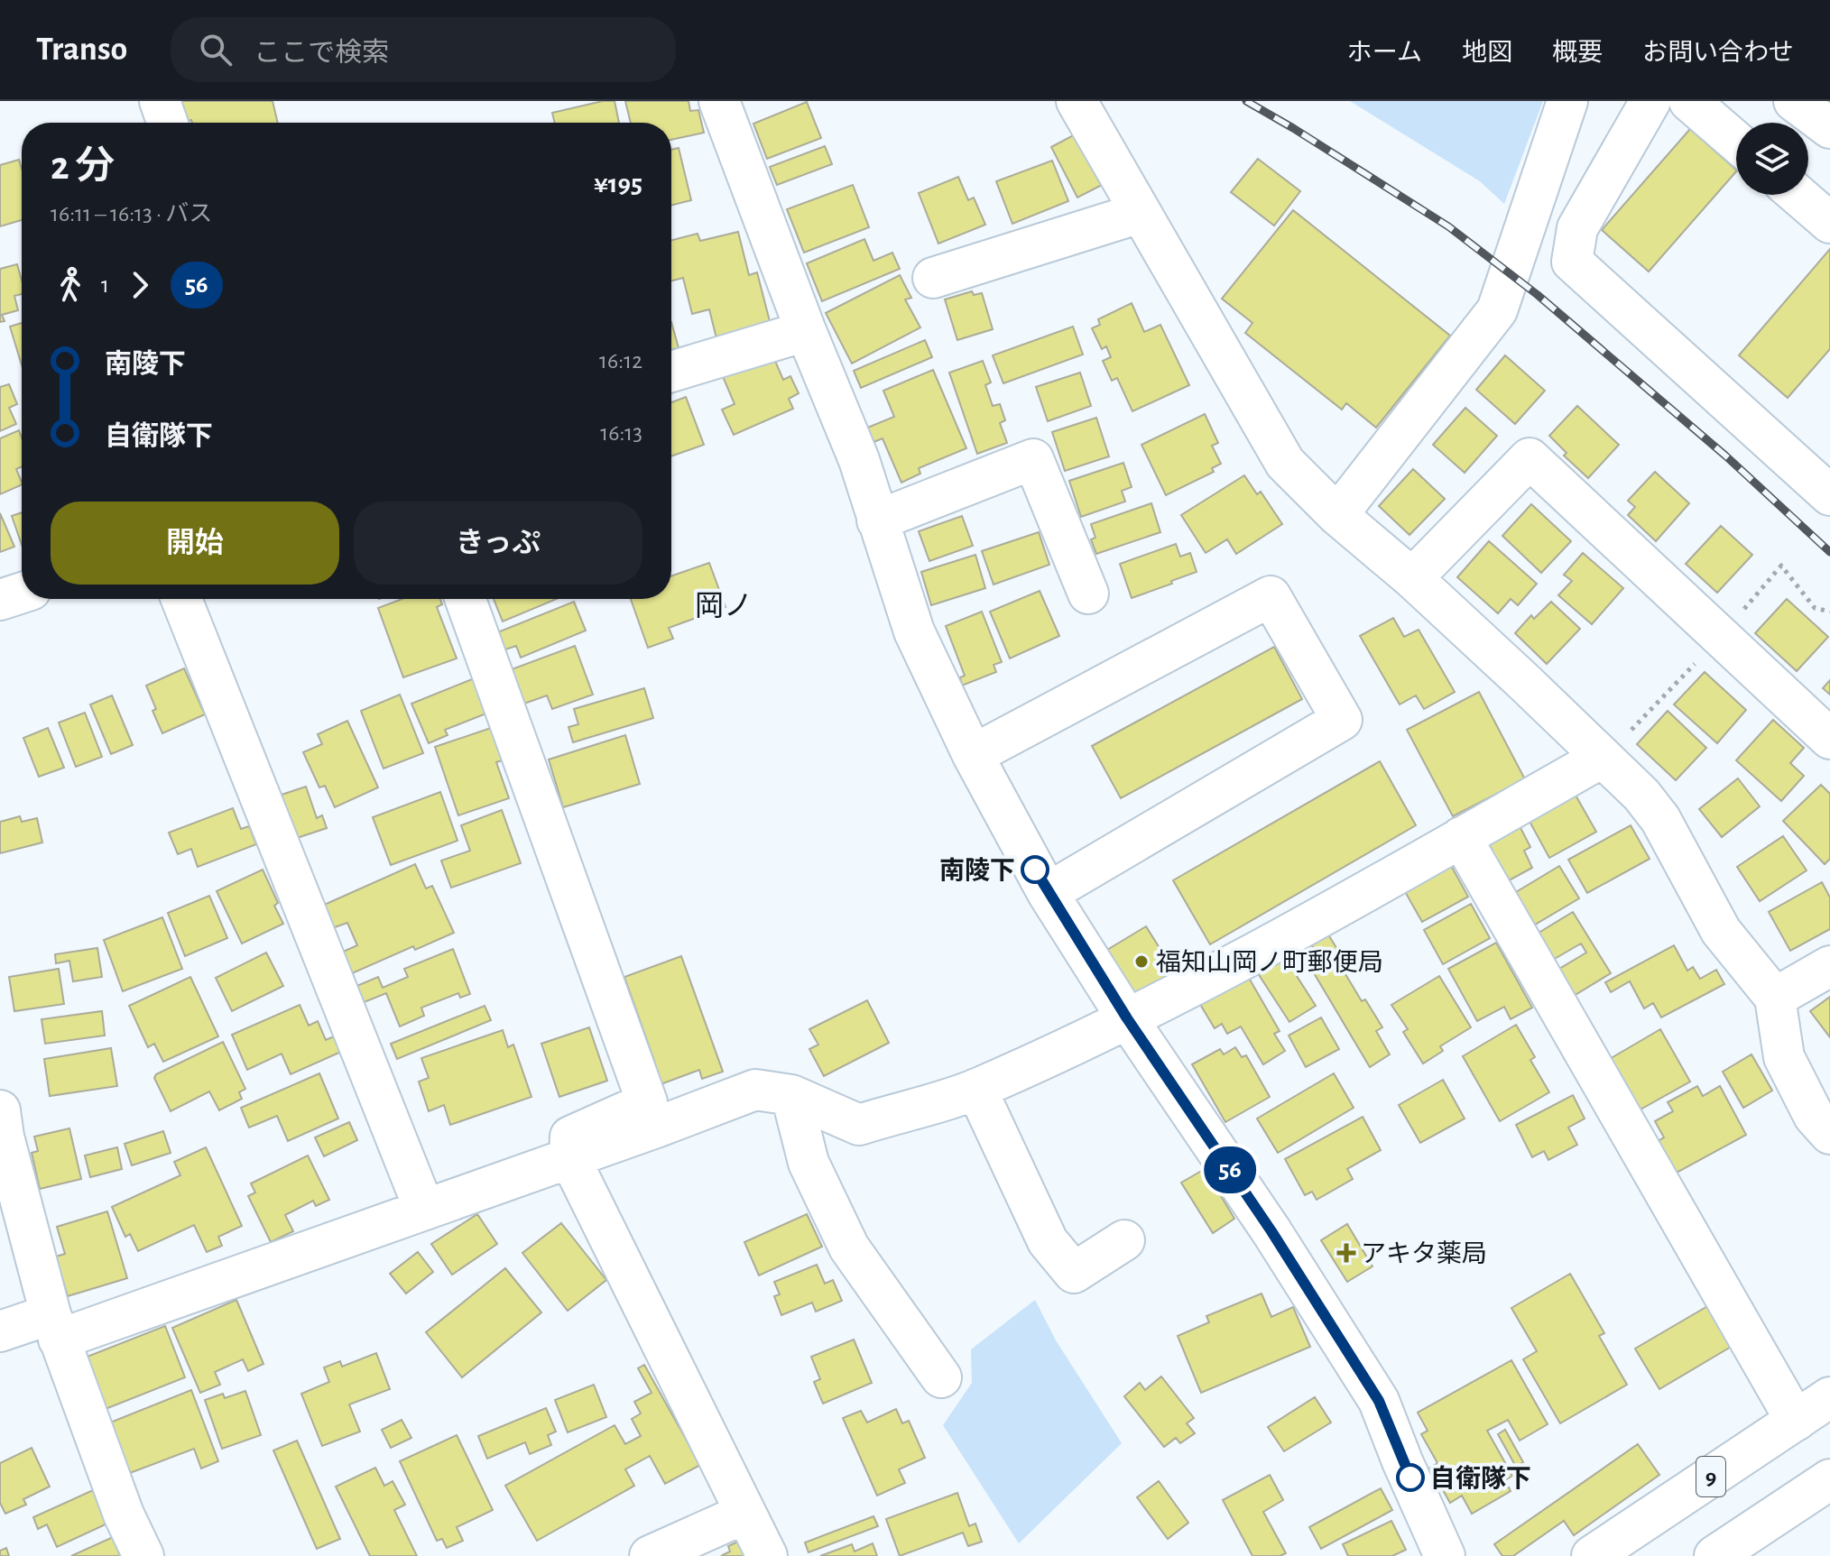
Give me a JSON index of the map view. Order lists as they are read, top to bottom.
{
  "streets": {
    "main road": ["9"]
  },
  "districts": ["岡ノ"],
  "places": {
    "other": ["南陵下", "福知山岡ノ町郵便局", "自衛隊下"],
    "health": ["アキタ薬局"]
  },
  "lines": ["bus line 56"],
  "page": {
    "header": "Transo",
    "search": "ここで検索",
    "nav": [
      "ホーム",
      "地図",
      "概要",
      "お問い合わせ"
    ],
    "on_map": "56",
    "heading": ["2 分", "16:11 – 16:13 · バス", "¥195"],
    "legs": ["1", "56"],
    "list": [
      {
        "name": "南陵下",
        "value": "16:12"
      },
      {
        "name": "自衛隊下",
        "value": "16:13"
      }
    ],
    "buttons": ["開始", "きっぷ"]
  }
}
